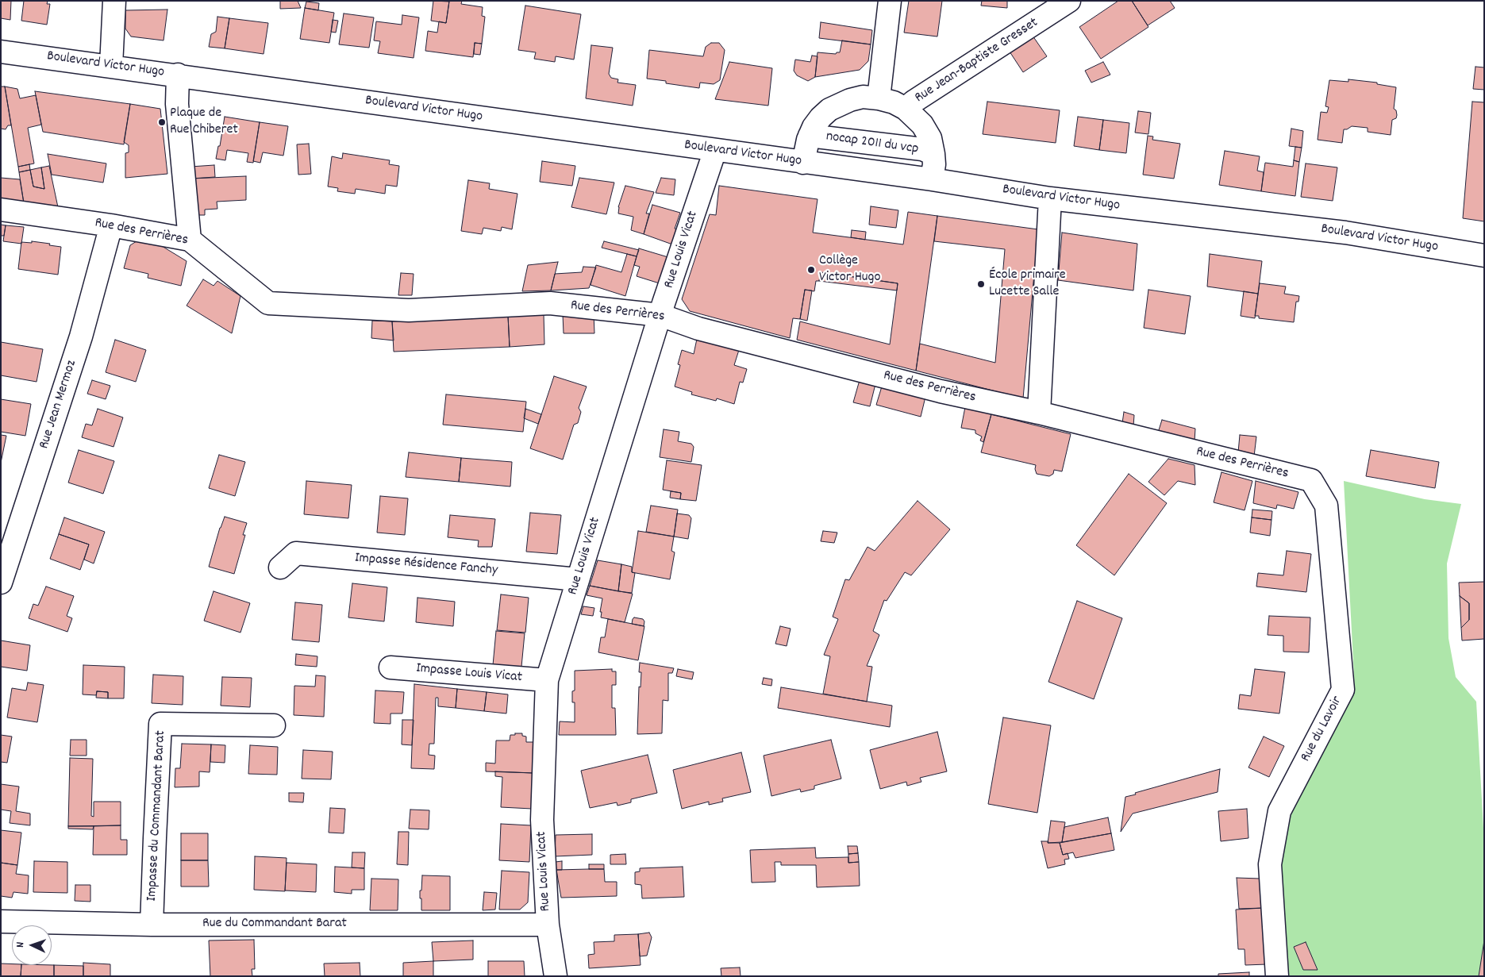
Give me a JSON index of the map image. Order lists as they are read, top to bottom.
{
  "streets": {
    "street": [
      "Rue Jean-Baptiste Gresset",
      "Boulevard Victor Hugo",
      "nocap 2011 du vcp",
      "Rue des Perrières",
      "Rue Louis Vicat",
      "Rue Jean Mermoz",
      "Impasse Résidence Fanchy",
      "Impasse Louis Vicat",
      "Rue du Lavoir",
      "Impasse du Commandant Barat",
      "Rue du Commandant Barat"
    ]
  },
  "crossings": [
    ["Boulevard Victor Hugo", "Rue Louis Vicat"],
    ["Rue des Perrières", "Rue Louis Vicat"],
    ["Rue des Perrières", "Rue Jean Mermoz"],
    ["Rue des Perrières", "Rue du Lavoir"],
    ["Rue Louis Vicat", "Impasse Résidence Fanchy"],
    ["Rue Louis Vicat", "Impasse Louis Vicat"],
    ["Rue Louis Vicat", "Rue du Commandant Barat"],
    ["Impasse du Commandant Barat", "Rue du Commandant Barat"]
  ],
  "places": ["Plaque de Rue Chiberet", "Collège Victor Hugo", "École primaire Lucette Salle"],
  "north": "left"
}
